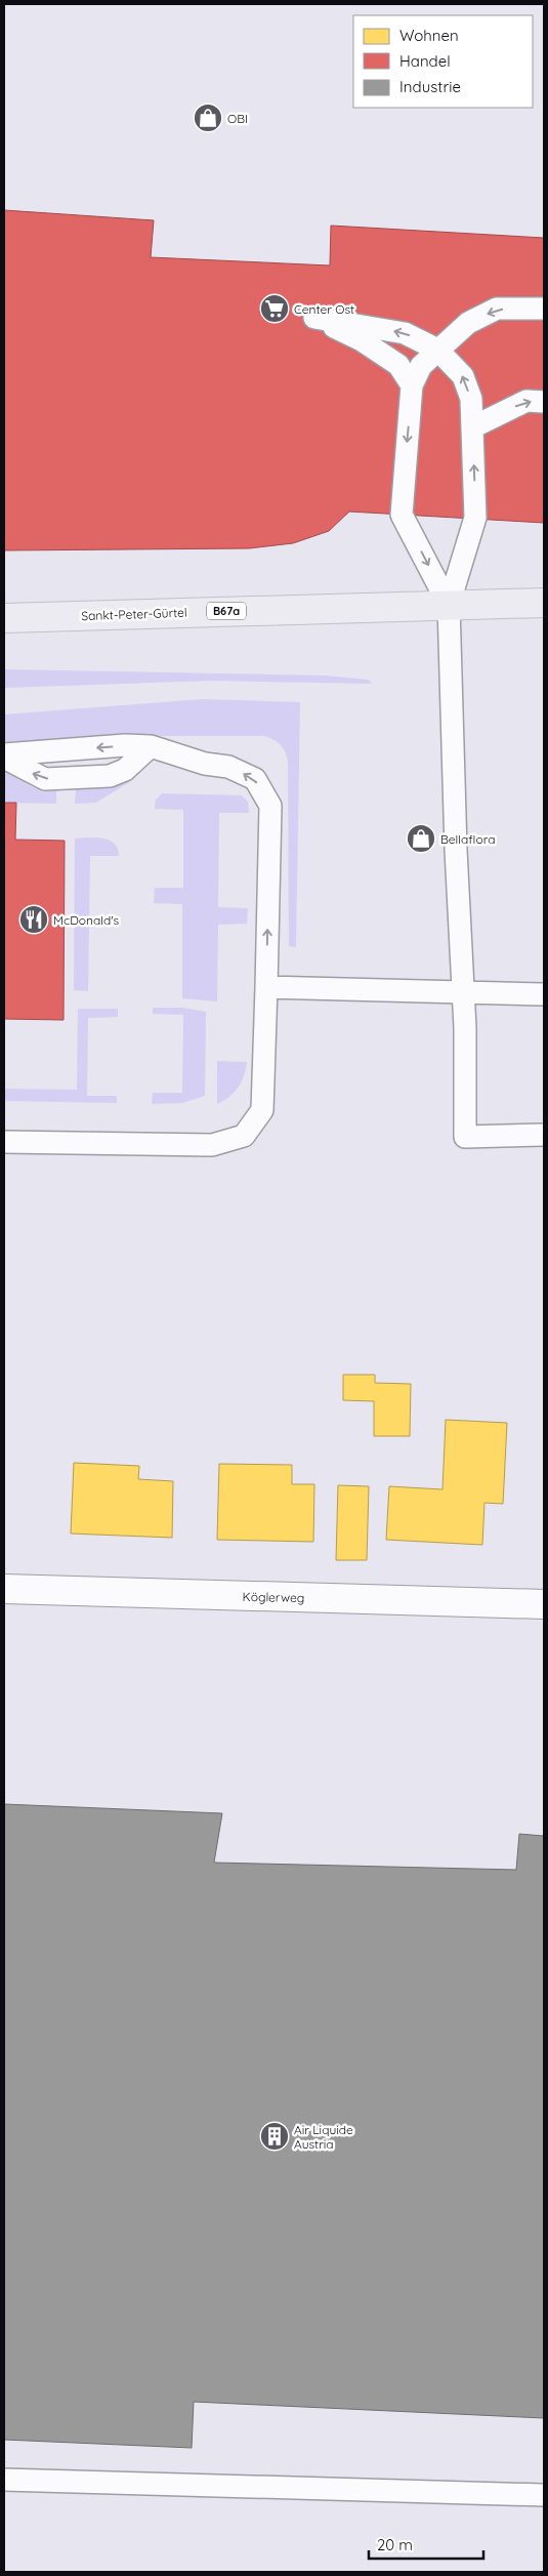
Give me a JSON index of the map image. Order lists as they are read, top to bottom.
{
  "streets": {
    "main road": ["B67a", "Sankt-Peter-Gürtel"],
    "street": ["Köglerweg"]
  },
  "places": {
    "shop": ["OBI", "Bellaflora"],
    "supermarket": ["Center Ost"],
    "restaurant": ["McDonald's"],
    "building": ["Air Liquide Austria"]
  },
  "legend": ["Wohnen", "Handel", "Industrie"],
  "scale_bar": "20 m"
}
